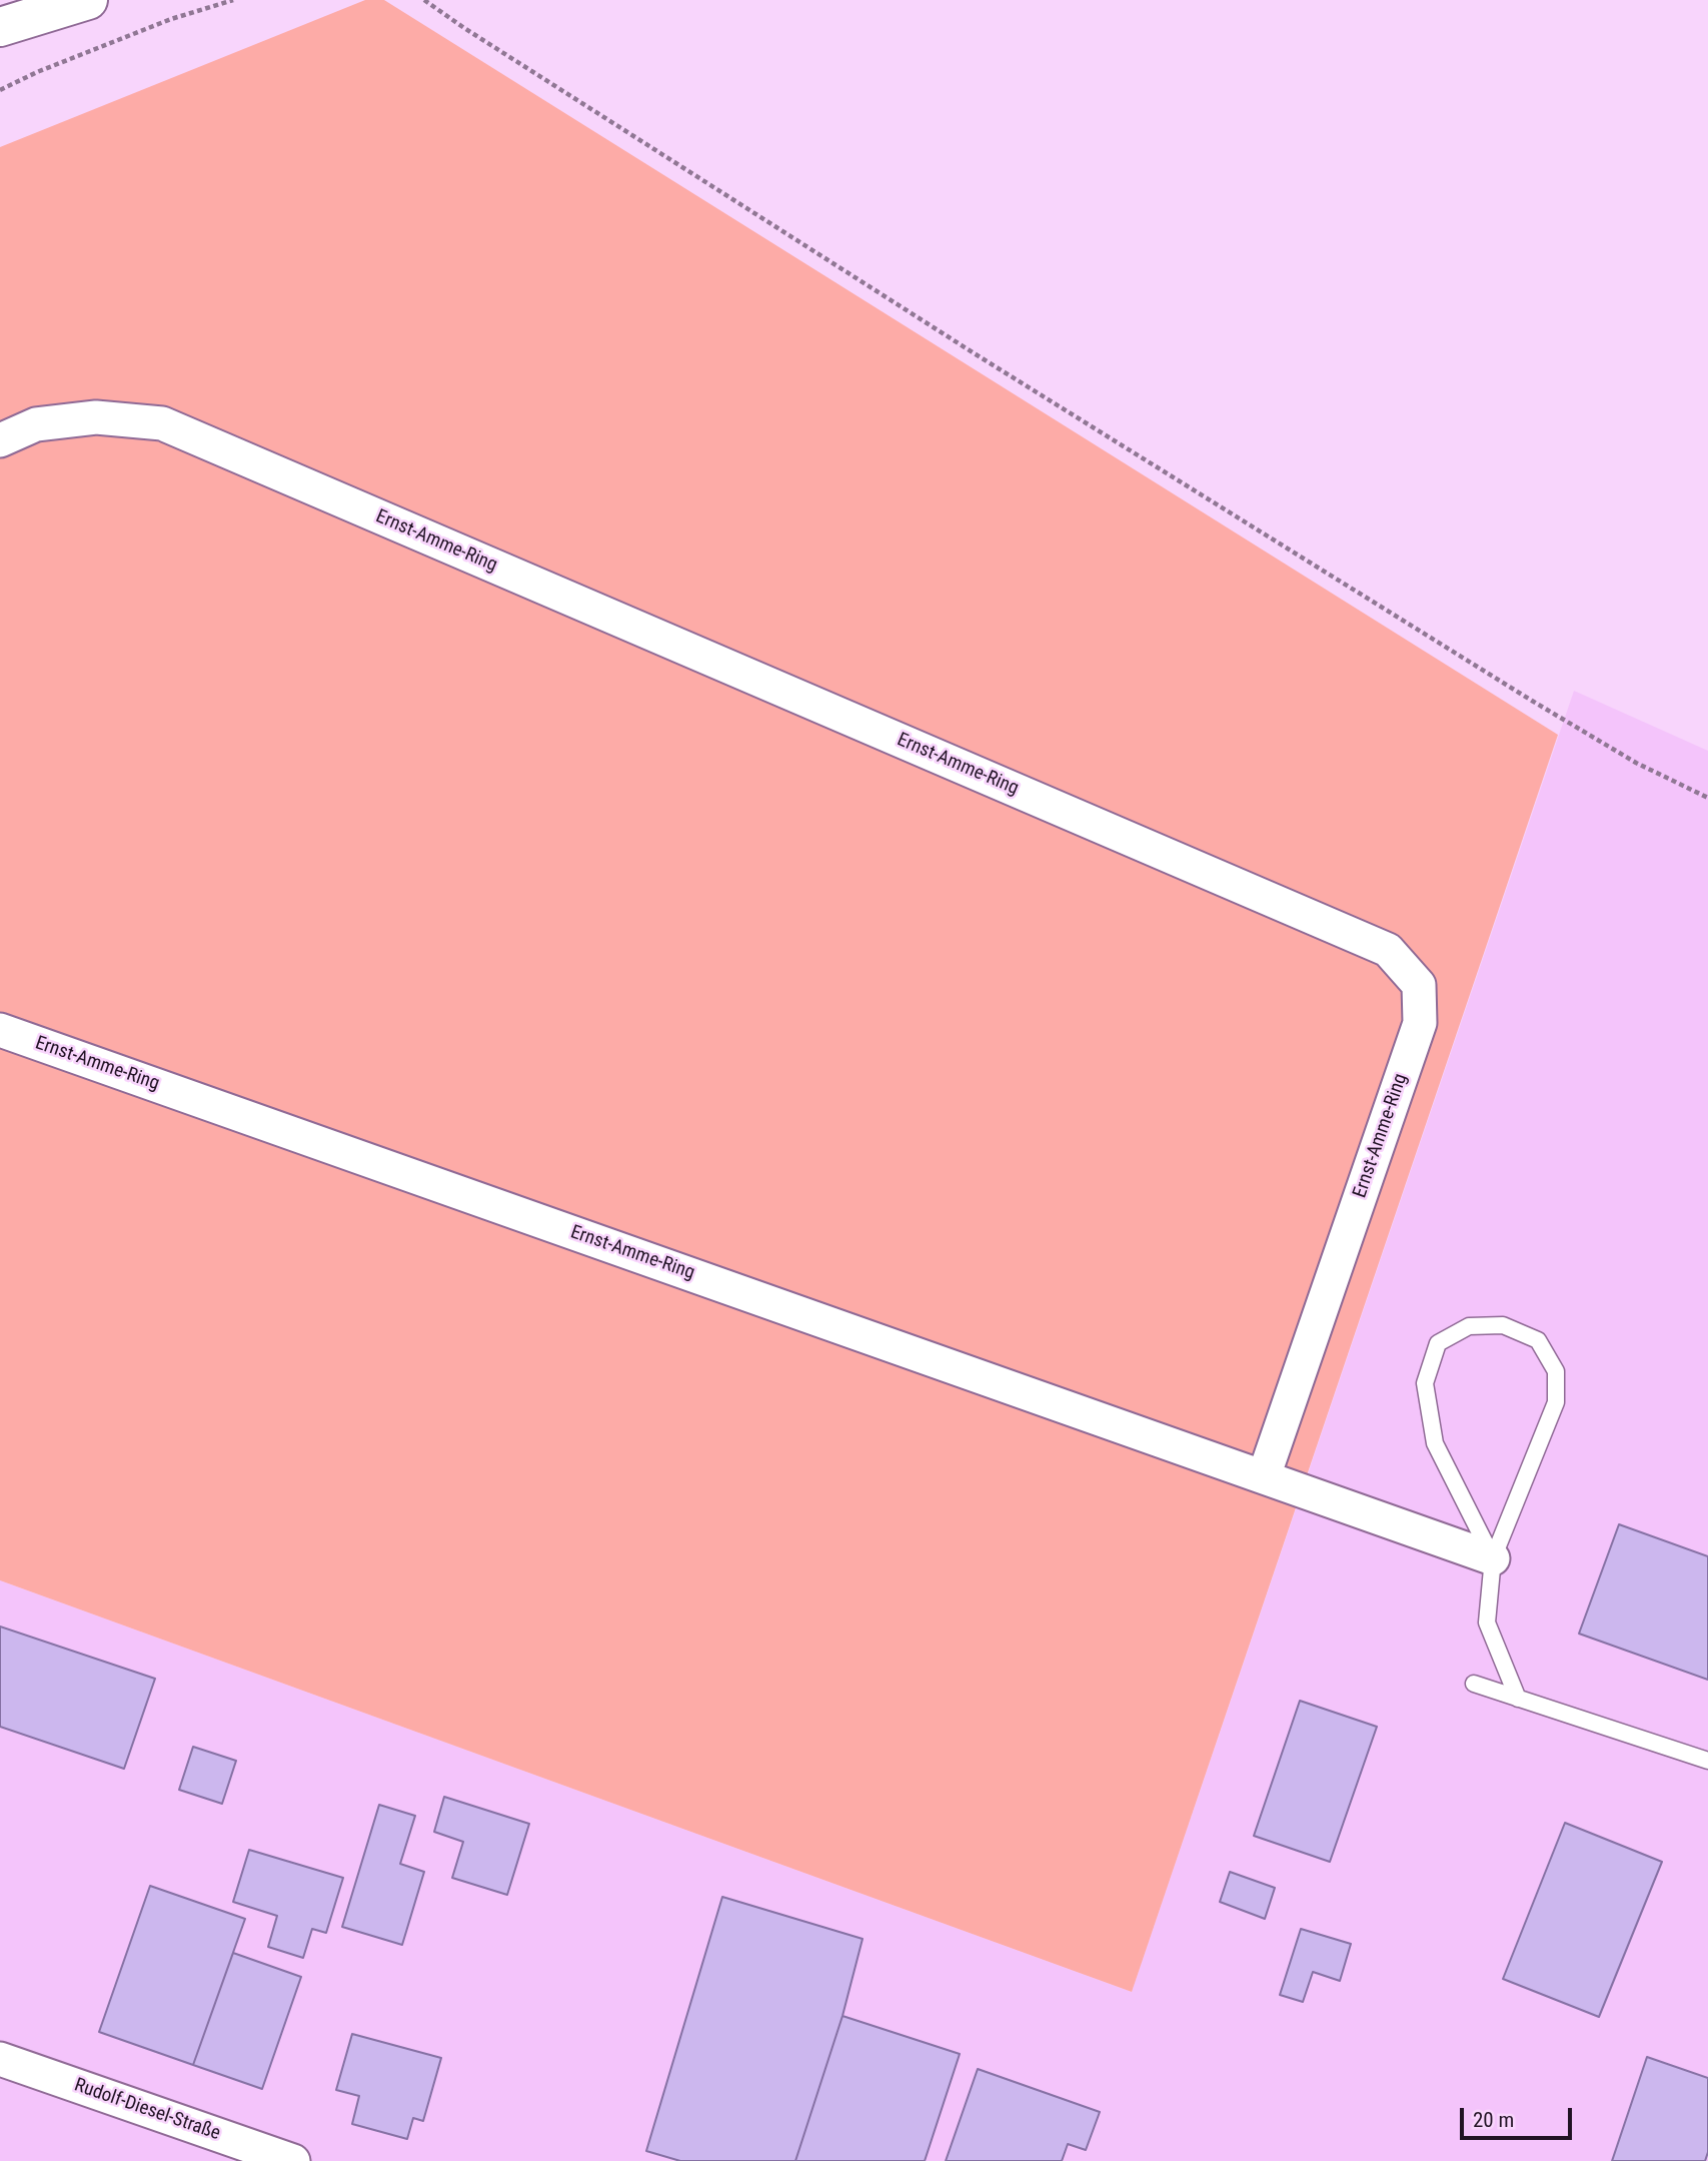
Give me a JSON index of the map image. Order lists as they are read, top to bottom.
{
  "streets": {
    "street": ["Ernst-Amme-Ring", "Rudolf-Diesel-Straße"]
  },
  "scale_bar": "20 m"
}
